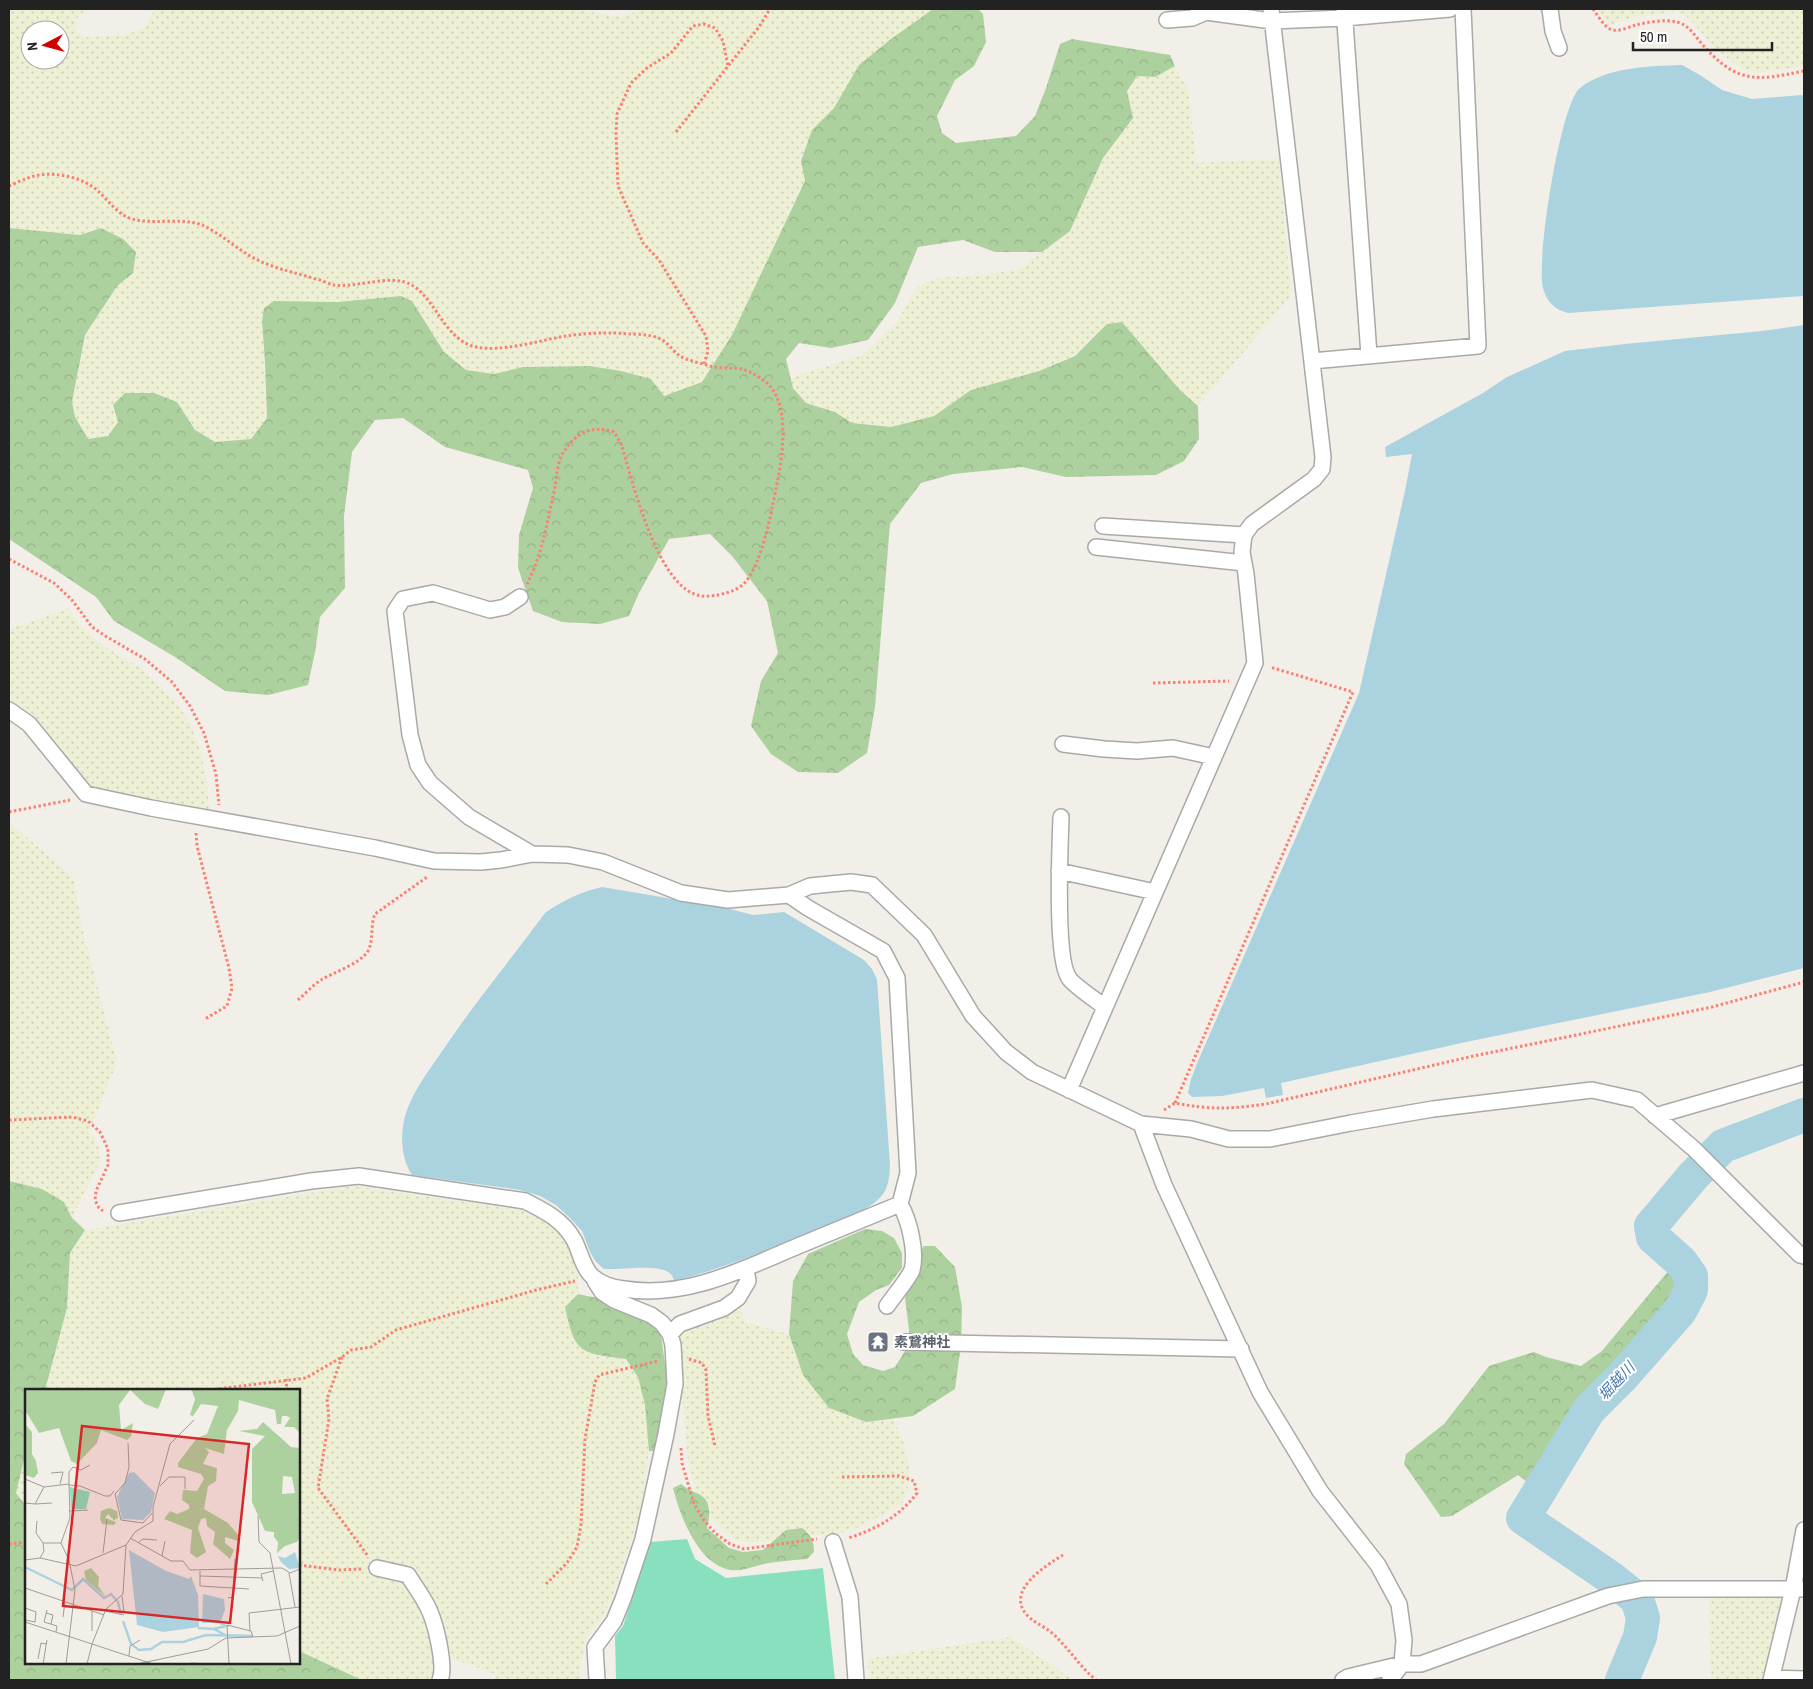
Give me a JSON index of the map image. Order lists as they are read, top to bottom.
{
  "water": ["堀越川"],
  "places": {
    "temple": ["素鵞神社"]
  },
  "scale_bar": "50 m",
  "north": "left"
}
